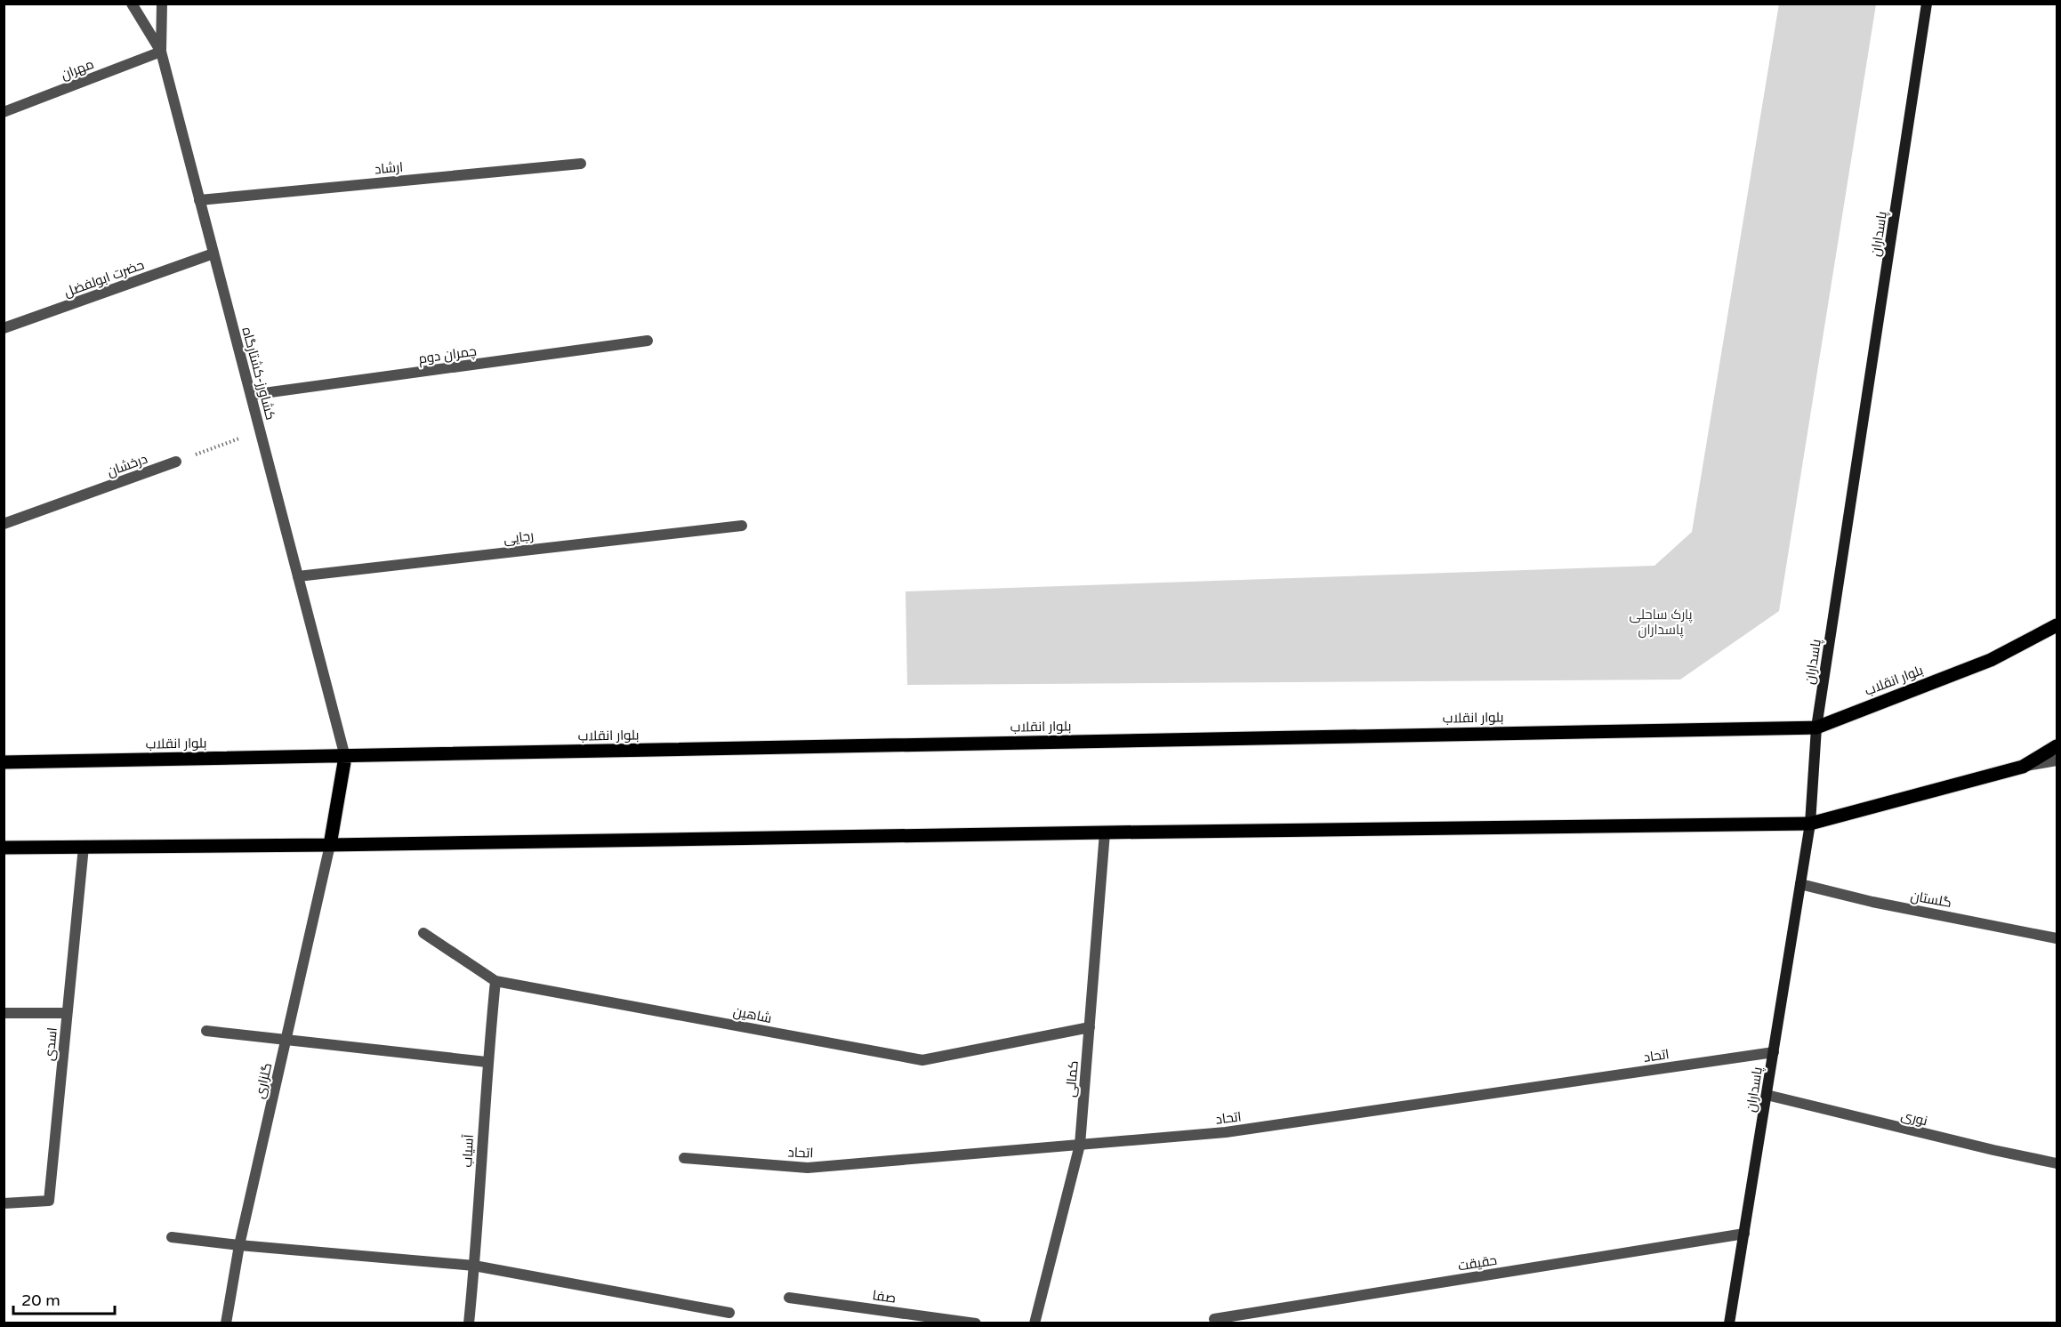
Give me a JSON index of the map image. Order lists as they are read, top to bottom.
{
  "streets": {
    "main road": ["پاسداران", "بلوار انقلاب"],
    "street": [
      "مهران",
      "ارشاد",
      "حضرت ابولفضل",
      "چمران دوم",
      "کشاورز-کشتارگاه",
      "درخشان",
      "رجایی",
      "گلستان",
      "شاهین",
      "اسدی",
      "اتحاد",
      "کمالی",
      "گلزاری",
      "نوری",
      "آسیاب",
      "حقیقت",
      "صفا"
    ]
  },
  "crossings": [
    ["مهران", "کشاورز-کشتارگاه"],
    ["ارشاد", "کشاورز-کشتارگاه"],
    ["پاسداران", "بلوار انقلاب"],
    ["پاسداران", "گلستان"],
    ["پاسداران", "اتحاد"],
    ["پاسداران", "نوری"],
    ["پاسداران", "حقیقت"],
    ["حضرت ابولفضل", "کشاورز-کشتارگاه"],
    ["چمران دوم", "کشاورز-کشتارگاه"],
    ["کشاورز-کشتارگاه", "رجایی"],
    ["کشاورز-کشتارگاه", "بلوار انقلاب"],
    ["شاهین", "کمالی"],
    ["شاهین", "آسیاب"],
    ["اتحاد", "کمالی"]
  ],
  "parks": ["پارک ساحلی پاسداران"],
  "scale_bar": "20 m"
}
